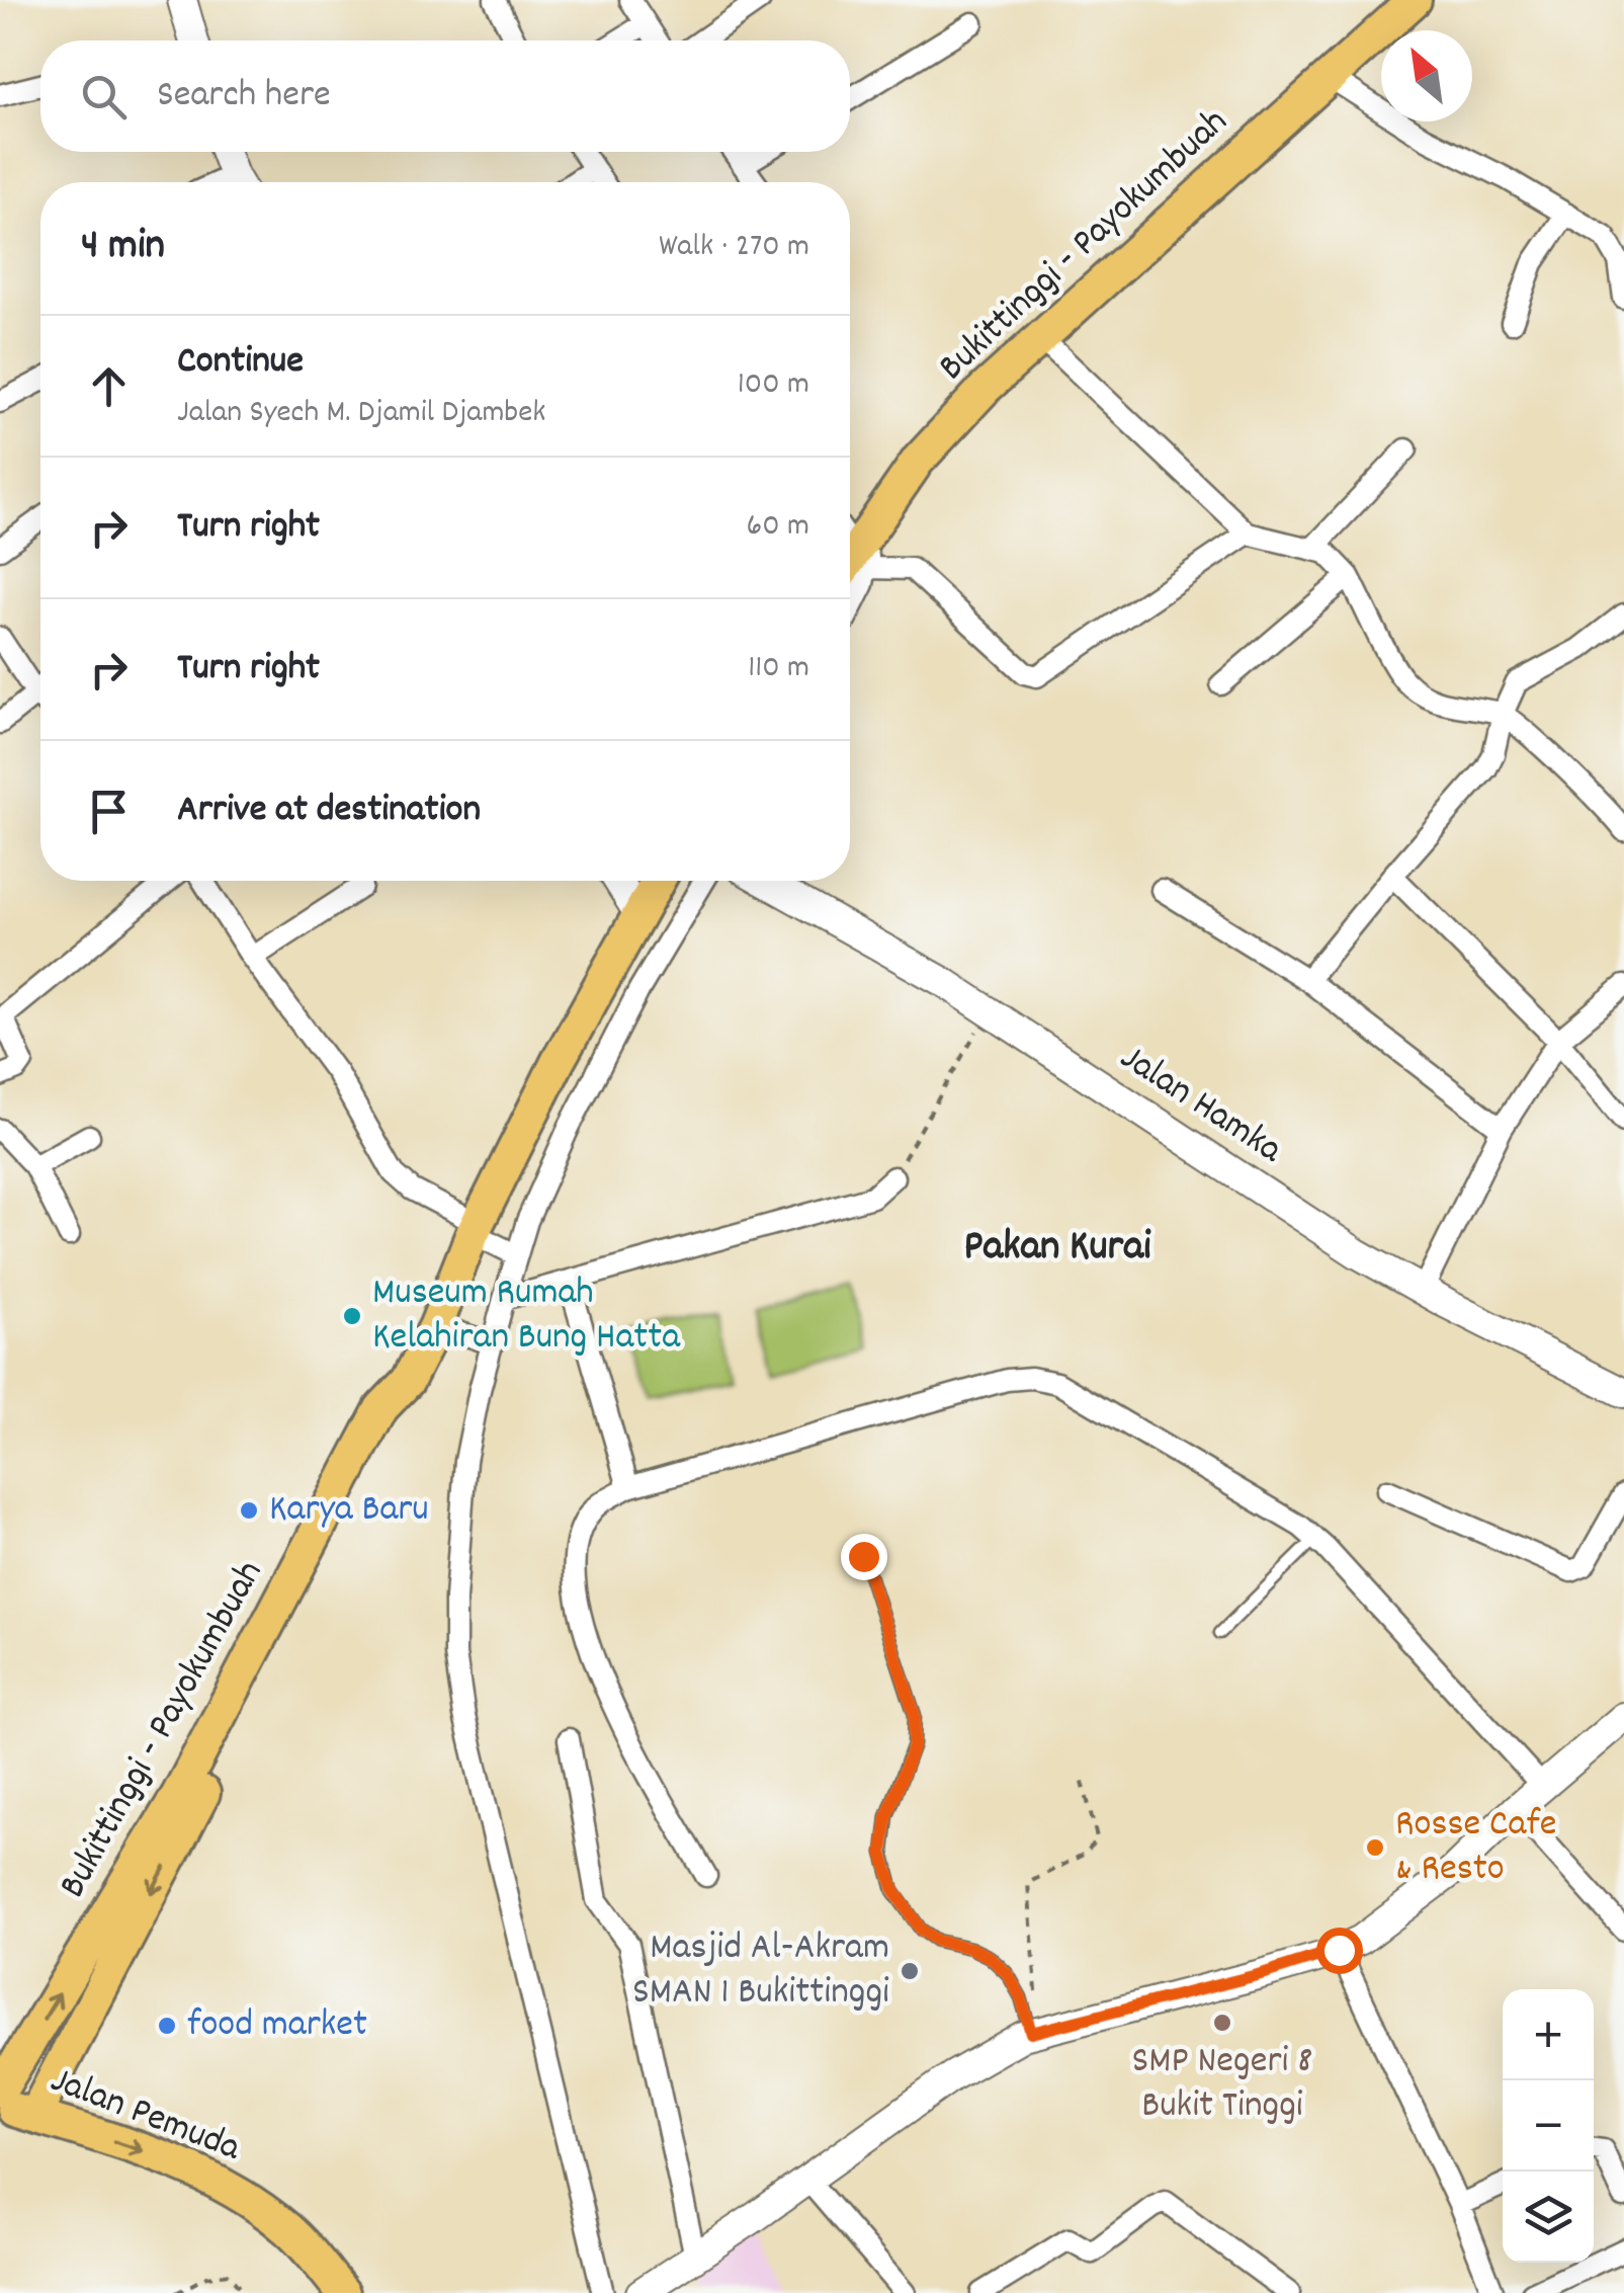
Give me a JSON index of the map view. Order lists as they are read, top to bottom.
{
  "streets": {
    "main road": ["Bukittinggi - Payokumbuah", "Jalan Pemuda"],
    "street": ["Jalan Hamka"]
  },
  "one_way": ["Jalan Pemuda"],
  "districts": ["Pakan Kurai"],
  "places": [
    "Museum Rumah Kelahiran Bung Hatta",
    "Karya Baru",
    "Rosse Cafe & Resto",
    "Masjid Al-Akram SMAN 1 Bukittinggi",
    "SMP Negeri 8 Bukit Tinggi",
    "food market"
  ],
  "north": "top left",
  "page": {
    "search": "Search here",
    "heading": ["4 min", "Walk · 270 m"],
    "list": [
      ["Continue", "Jalan Syech M. Djamil Djambek", "100 m"],
      ["Turn right", "60 m"],
      ["Turn right", "110 m"],
      "Arrive at destination"
    ],
    "map_buttons": ["+", "−"]
  }
}
